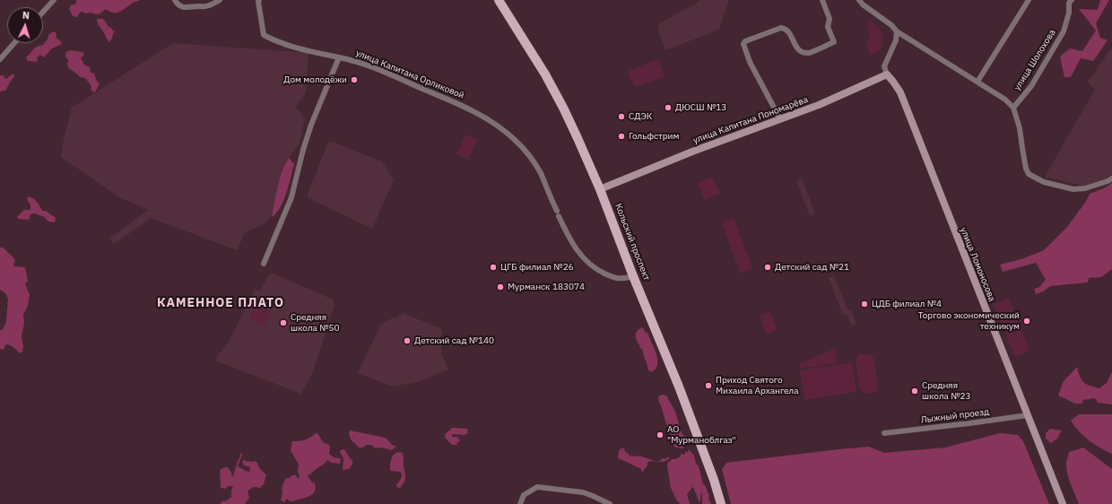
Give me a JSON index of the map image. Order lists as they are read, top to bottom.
{
  "streets": {
    "main road": ["Кольский проспект"],
    "street": [
      "улица Шолохова",
      "улица Капитана Орликовой",
      "улица Капитана Пономарёва",
      "улица Ломоносова",
      "Лыжный проезд"
    ]
  },
  "crossings": [
    ["улица Капитана Орликовой", "Кольский проспект"],
    ["улица Капитана Пономарёва", "Кольский проспект"],
    ["улица Капитана Пономарёва", "улица Ломоносова"],
    ["улица Ломоносова", "Лыжный проезд"]
  ],
  "districts": ["КАМЕННОЕ ПЛАТО"],
  "places": [
    "Дом молодёжи",
    "ДЮСШ №13",
    "СДЭК",
    "Гольфстрим",
    "ЦГБ филиал №26",
    "Детский сад №21",
    "Мурманск 183074",
    "ЦДБ филиал №4",
    "Торгово экономический техникум",
    "Средняя школа №50",
    "Детский сад №140",
    "Приход Святого Михаила Архангела",
    "Средняя школа №23",
    "AO \"Мурманоблгаз\""
  ],
  "north": "top"
}
